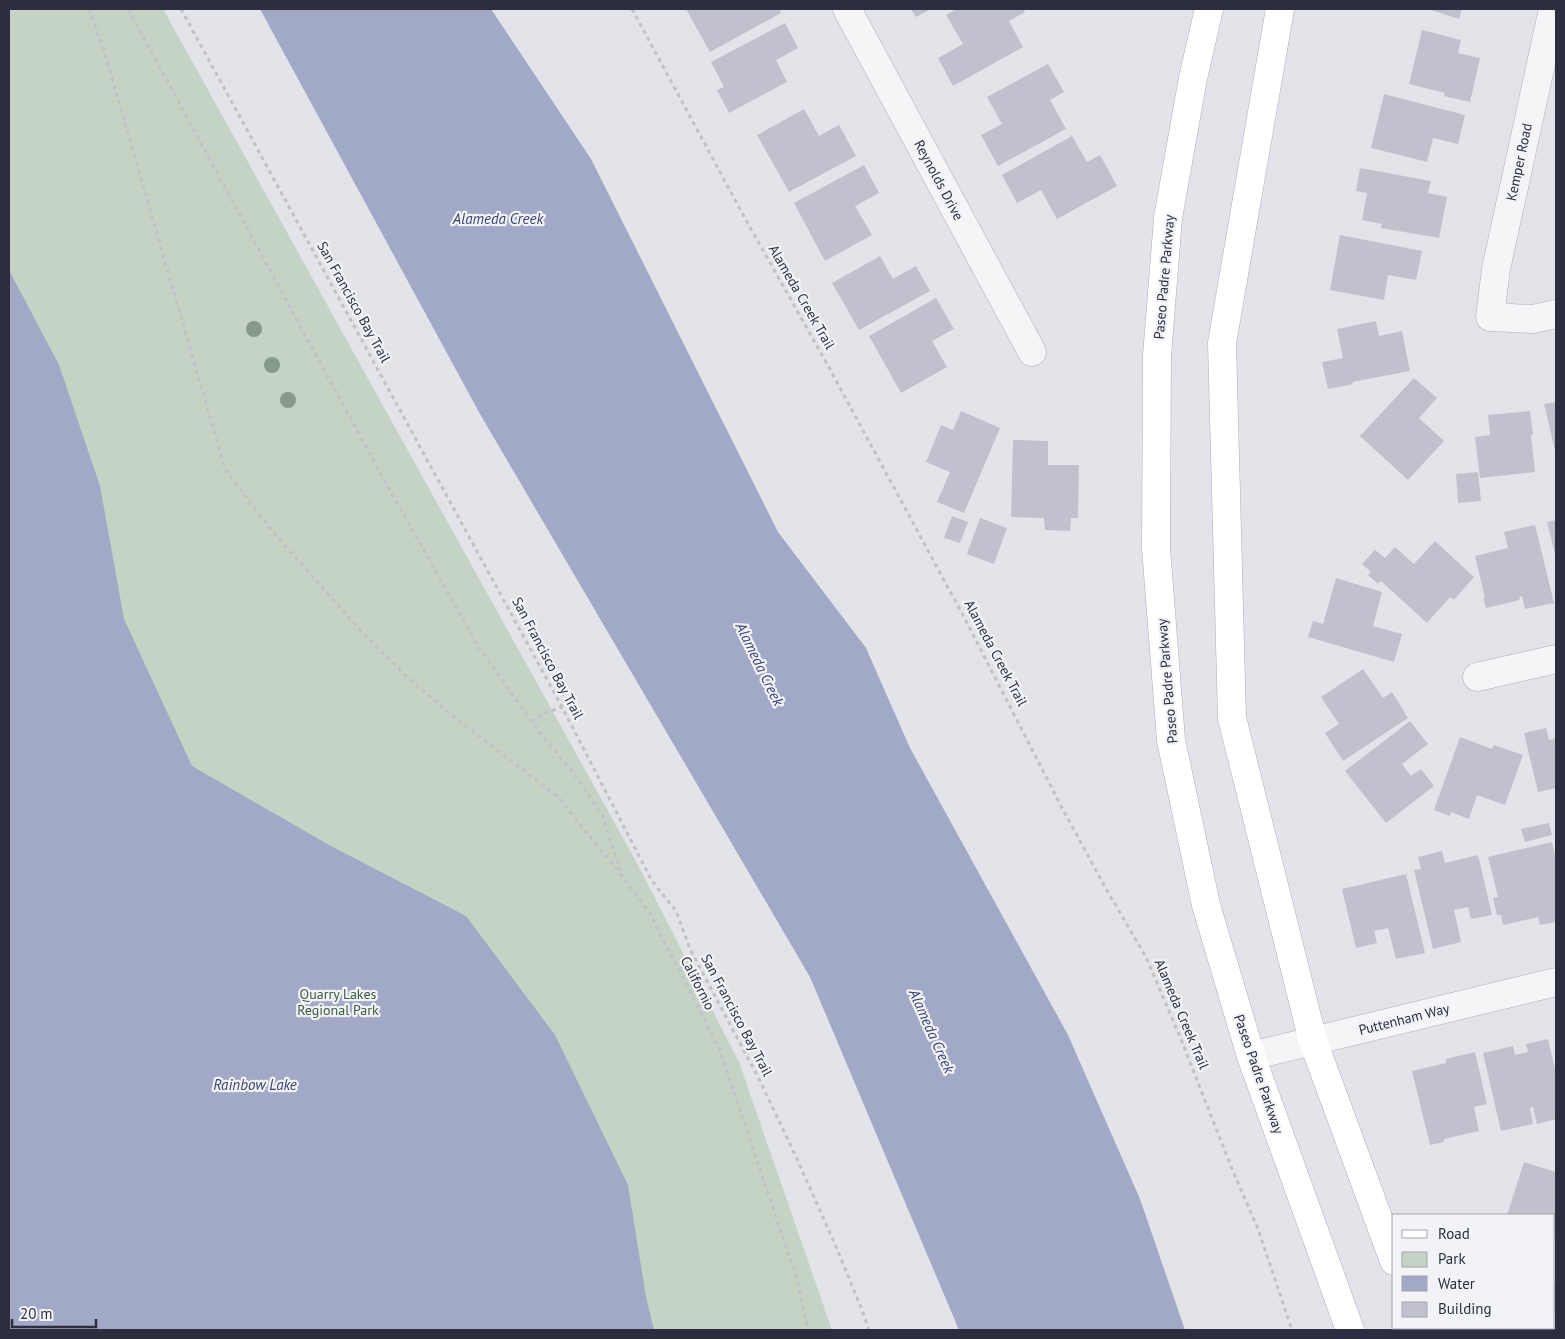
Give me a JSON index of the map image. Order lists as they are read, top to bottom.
{
  "streets": {
    "main road": ["Paseo Padre Parkway"],
    "street": ["Kemper Road", "Reynolds Drive", "Puttenham Way"],
    "path": ["Alameda Creek Trail", "San Francisco Bay Trail", "Californio"]
  },
  "crossings": [
    ["Paseo Padre Parkway", "Puttenham Way"]
  ],
  "water": ["Alameda Creek", "Rainbow Lake"],
  "parks": ["Quarry Lakes Regional Park"],
  "legend": [
    "Road",
    "Park",
    "Water",
    "Building"
  ],
  "scale_bar": "20 m"
}
